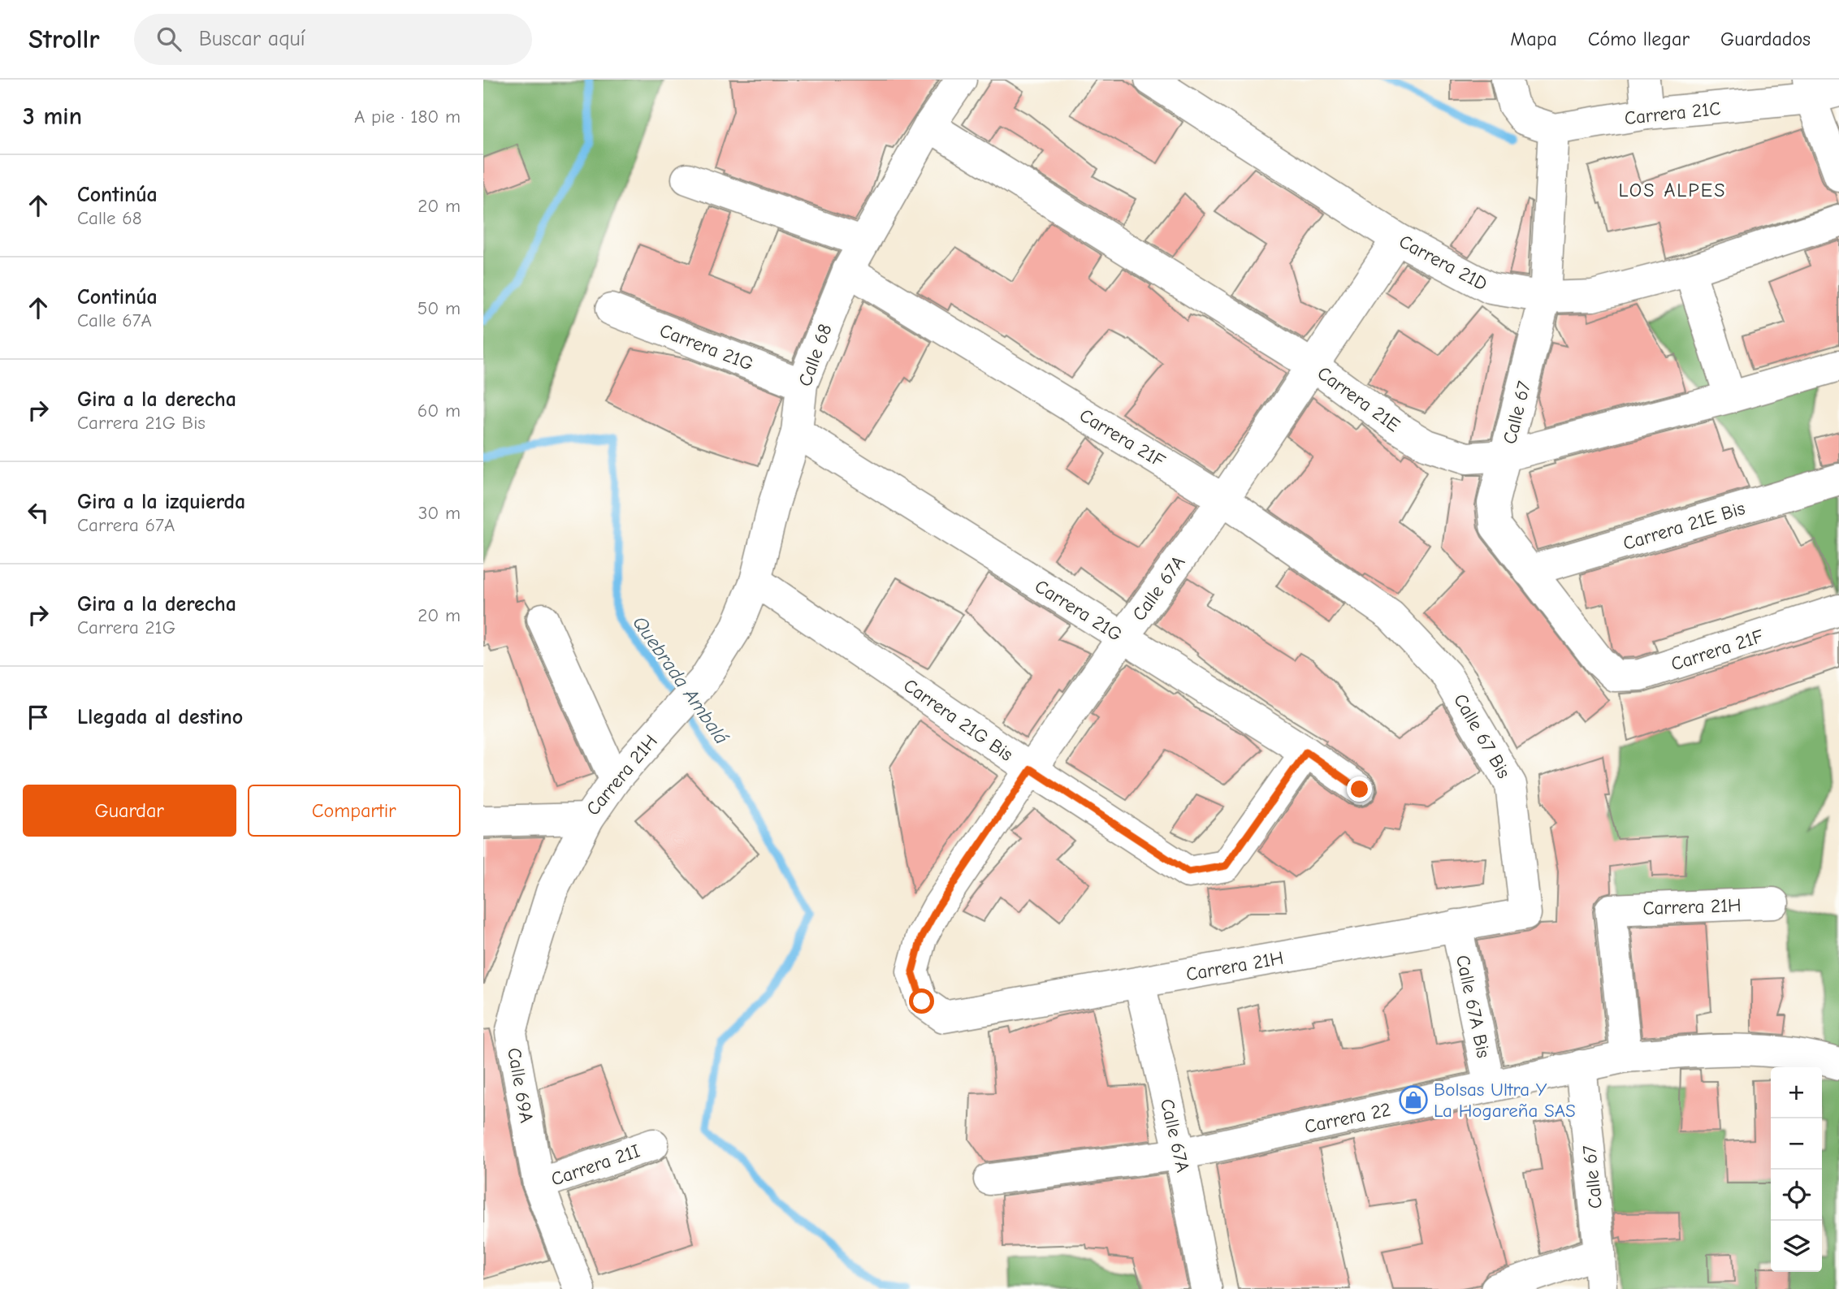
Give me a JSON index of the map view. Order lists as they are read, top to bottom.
{
  "streets": {
    "street": [
      "Carrera 21C",
      "Carrera 21D",
      "Carrera 21G",
      "Calle 68",
      "Carrera 21E",
      "Calle 67",
      "Carrera 21F",
      "Carrera 21E Bis",
      "Calle 67A",
      "Carrera 21G Bis",
      "Calle 67 Bis",
      "Carrera 21H",
      "Calle 67A Bis",
      "Calle 69A",
      "Carrera 22",
      "Carrera 21I"
    ]
  },
  "crossings": [
    ["Carrera 21C", "Calle 67"],
    ["Carrera 21D", "Calle 67"],
    ["Carrera 21D", "Calle 67A"],
    ["Carrera 21G", "Calle 68"],
    ["Carrera 21G", "Calle 67A"],
    ["Carrera 21G", "Carrera 21G Bis"],
    ["Calle 68", "Carrera 21E"],
    ["Calle 68", "Carrera 21F"],
    ["Calle 68", "Carrera 21G Bis"],
    ["Calle 68", "Carrera 21H"],
    ["Carrera 21E", "Calle 67"],
    ["Carrera 21E", "Calle 67A"],
    ["Calle 67", "Carrera 21F"],
    ["Calle 67", "Carrera 21E Bis"],
    ["Calle 67", "Carrera 22"],
    ["Carrera 21F", "Calle 67A"],
    ["Carrera 21F", "Calle 67 Bis"],
    ["Calle 67A", "Carrera 21G Bis"],
    ["Calle 67A", "Carrera 21H"],
    ["Calle 67A", "Carrera 22"],
    ["Calle 67 Bis", "Carrera 21H"],
    ["Carrera 21H", "Calle 67A Bis"],
    ["Carrera 21H", "Calle 69A"],
    ["Carrera 21H", "Carrera 22"],
    ["Calle 67A Bis", "Carrera 22"],
    ["Calle 69A", "Carrera 21I"]
  ],
  "districts": ["LOS ALPES"],
  "water": ["Quebrada Ambalá"],
  "places": {
    "shop": ["Bolsas Ultra Y La Hogareña SAS"]
  },
  "page": {
    "header": "Strollr",
    "search": "Buscar aquí",
    "nav": ["Mapa", "Cómo llegar", "Guardados"],
    "heading": ["3 min", "A pie · 180 m"],
    "list": [
      ["Continúa", "Calle 68", "20 m"],
      ["Continúa", "Calle 67A", "50 m"],
      ["Gira a la derecha", "Carrera 21G Bis", "60 m"],
      ["Gira a la izquierda", "Carrera 67A", "30 m"],
      ["Gira a la derecha", "Carrera 21G", "20 m"],
      "Llegada al destino"
    ],
    "buttons": ["Guardar", "Compartir"],
    "map_buttons": ["+", "−"]
  }
}
